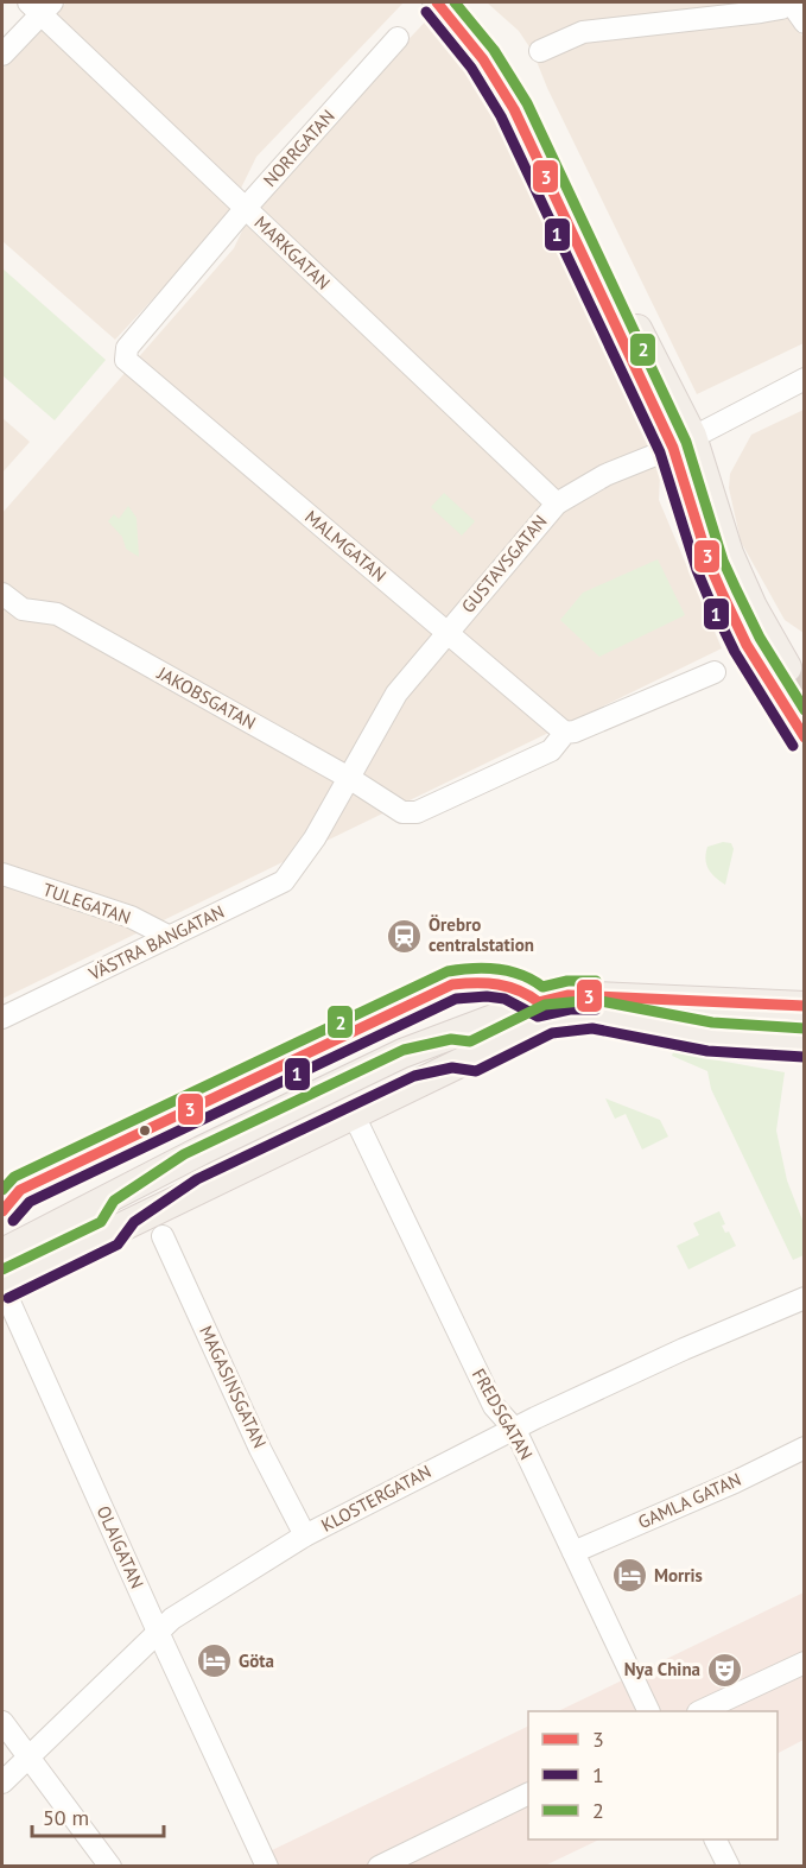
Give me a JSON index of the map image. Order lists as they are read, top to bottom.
{
  "streets": {
    "street": [
      "NORRGATAN",
      "MARKGATAN",
      "MALMGATAN",
      "GUSTAVSGATAN",
      "JAKOBSGATAN",
      "TULEGATAN",
      "VÄSTRA BANGATAN",
      "MAGASINSGATAN",
      "FREDSGATAN",
      "KLOSTERGATAN",
      "GAMLA GATAN",
      "OLAIGATAN"
    ]
  },
  "crossings": [
    ["NORRGATAN", "MARKGATAN"],
    ["NORRGATAN", "MALMGATAN"],
    ["MARKGATAN", "GUSTAVSGATAN"],
    ["MALMGATAN", "GUSTAVSGATAN"],
    ["MALMGATAN", "JAKOBSGATAN"],
    ["GUSTAVSGATAN", "JAKOBSGATAN"],
    ["GUSTAVSGATAN", "VÄSTRA BANGATAN"],
    ["TULEGATAN", "VÄSTRA BANGATAN"],
    ["MAGASINSGATAN", "KLOSTERGATAN"],
    ["FREDSGATAN", "KLOSTERGATAN"],
    ["FREDSGATAN", "GAMLA GATAN"],
    ["KLOSTERGATAN", "OLAIGATAN"]
  ],
  "places": {
    "station": ["Örebro centralstation"],
    "hotel": ["Morris", "Göta"],
    "theatre": ["Nya China"]
  },
  "lines": ["transit line 3", "transit line 2", "transit line 1"],
  "legend": ["3", "1", "2"],
  "scale_bar": "50 m"
}
